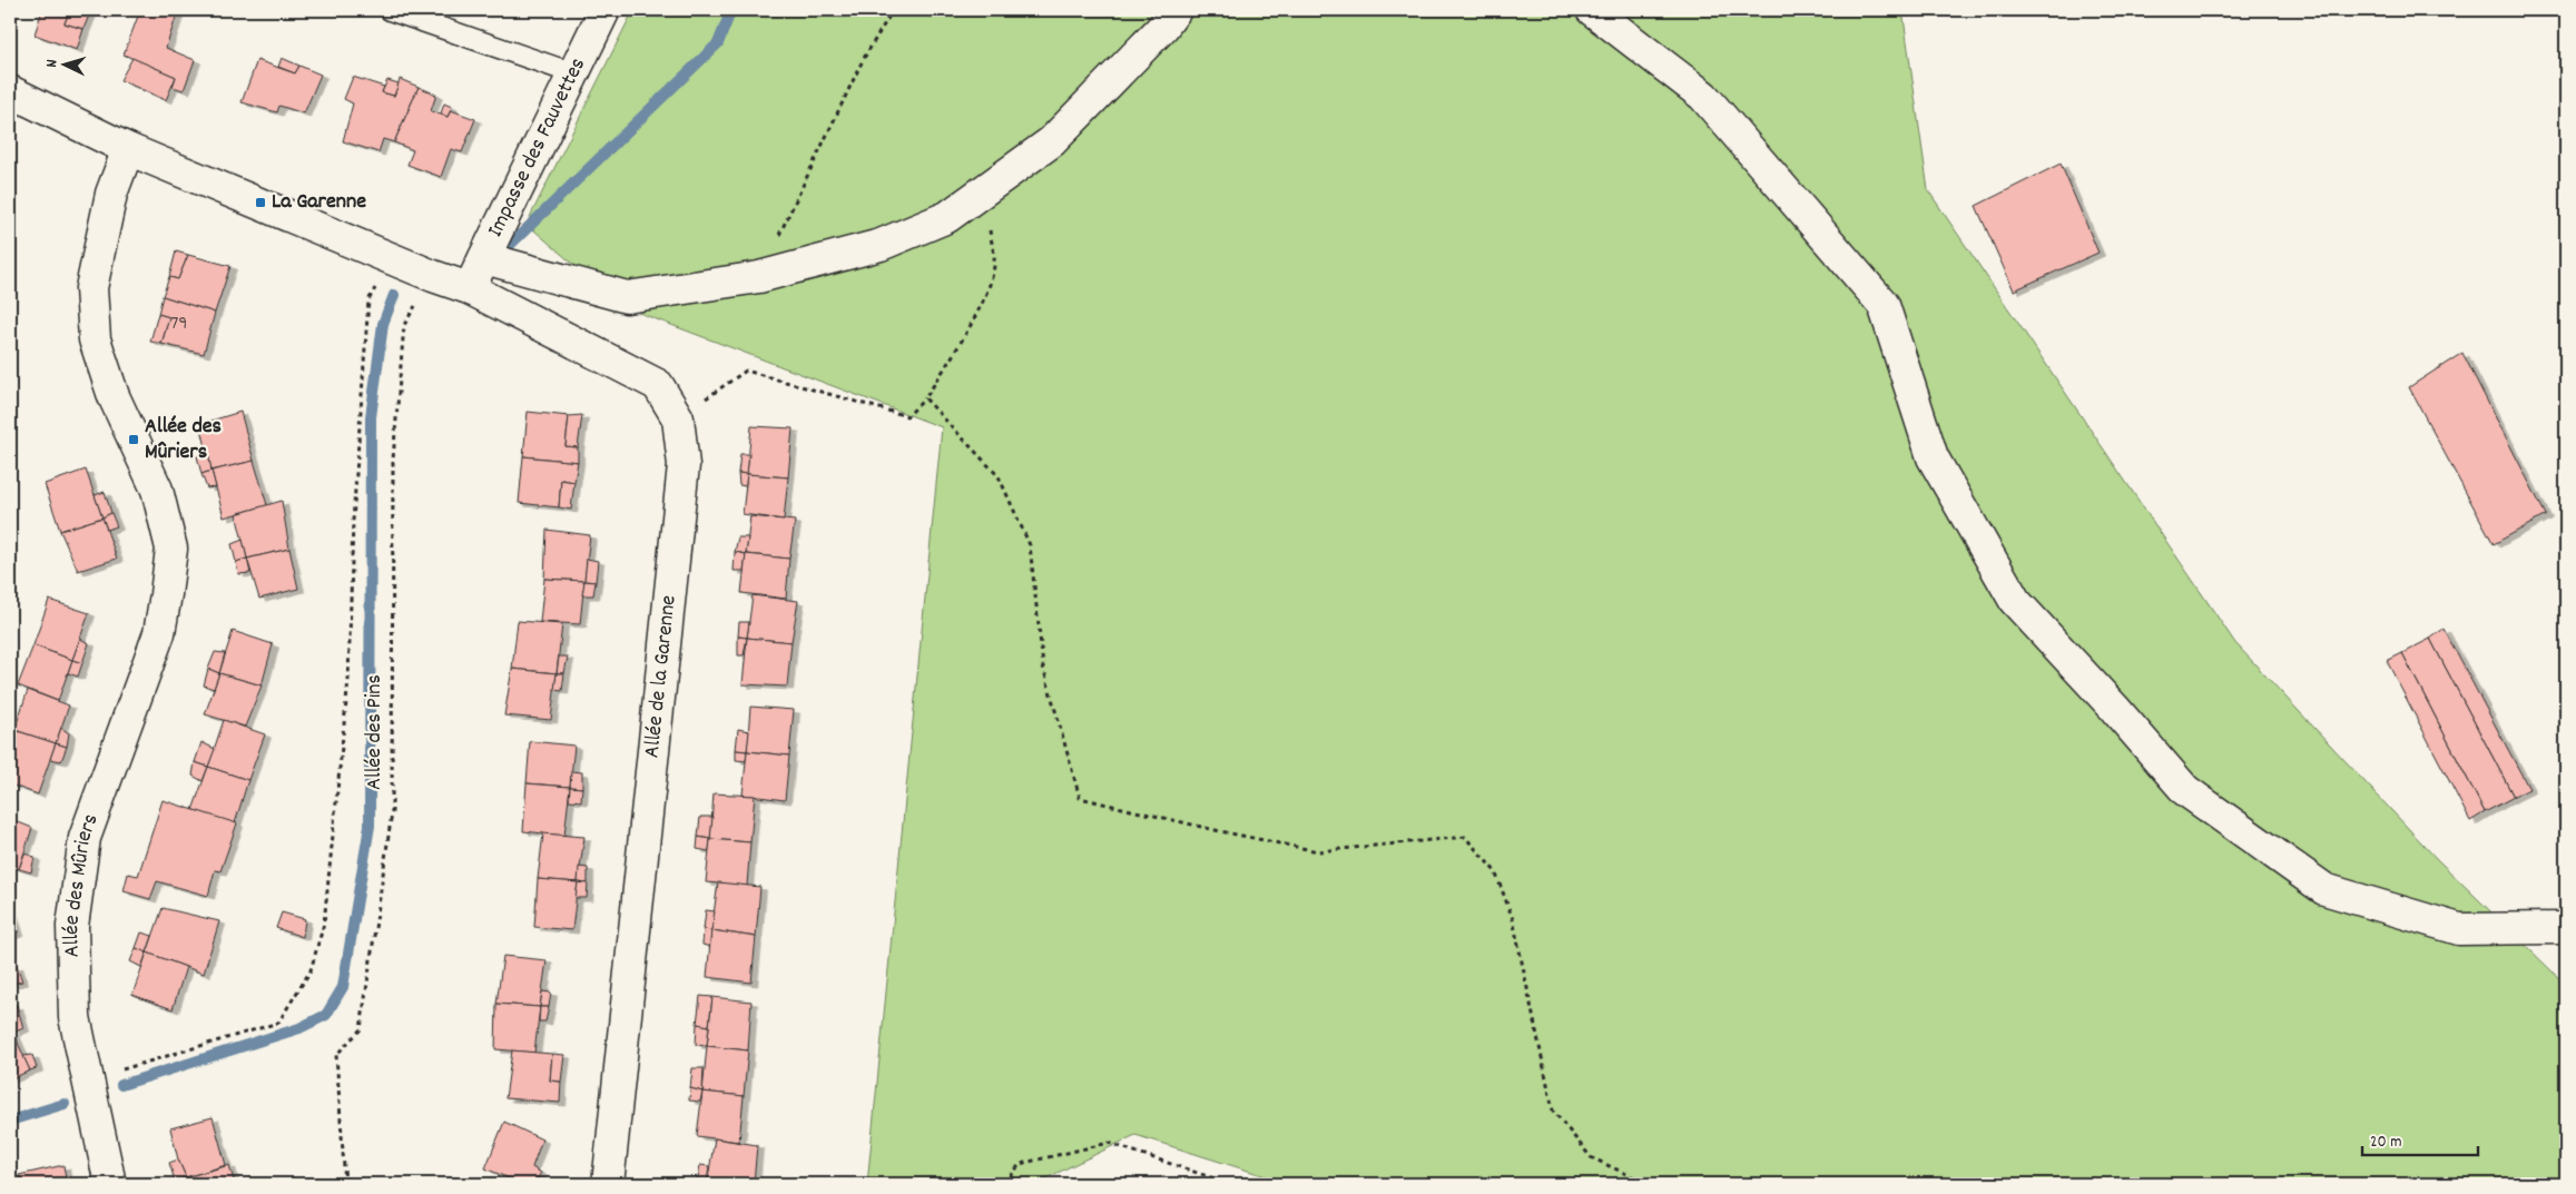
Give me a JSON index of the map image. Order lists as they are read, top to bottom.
{
  "streets": {
    "street": ["Impasse des Fauvettes", "Allée de la Garenne", "Allée des Mûriers"],
    "path": ["Allée des Pins"]
  },
  "crossings": [
    ["Impasse des Fauvettes", "Allée de la Garenne"],
    ["Allée de la Garenne", "Allée des Pins"],
    ["Allée de la Garenne", "Allée des Mûriers"]
  ],
  "places": {
    "transit": ["La Garenne", "Allée des Mûriers"]
  },
  "house_numbers": ["79"],
  "scale_bar": "20 m",
  "north": "left"
}
